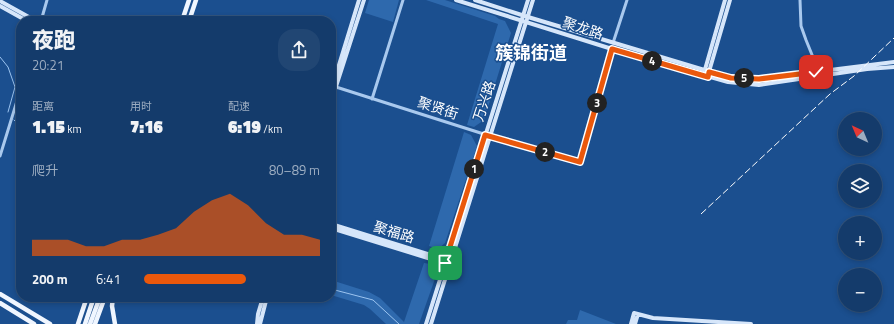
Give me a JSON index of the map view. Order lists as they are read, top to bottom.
{
  "streets": {
    "main road": ["聚龙路", "万兴路", "聚福路"],
    "street": ["聚贤街"]
  },
  "crossings": [
    ["聚龙路", "万兴路"],
    ["聚龙路", "聚贤街"],
    ["万兴路", "聚贤街"],
    ["万兴路", "聚福路"]
  ],
  "districts": ["簇锦街道"],
  "north": "top left",
  "page": {
    "heading": ["夜跑", "20:21"],
    "pins": [
      "4",
      "5",
      "3",
      "2",
      "1"
    ],
    "stats": [
      ["距离", "1.15 km"],
      ["用时", "7:16"],
      ["配速", "6:19 /km"]
    ],
    "map_buttons": ["+", "−"],
    "chart": ["爬升", "80–89 m"],
    "list": [
      {
        "name": "200 m",
        "note": "6:41"
      }
    ]
  }
}
